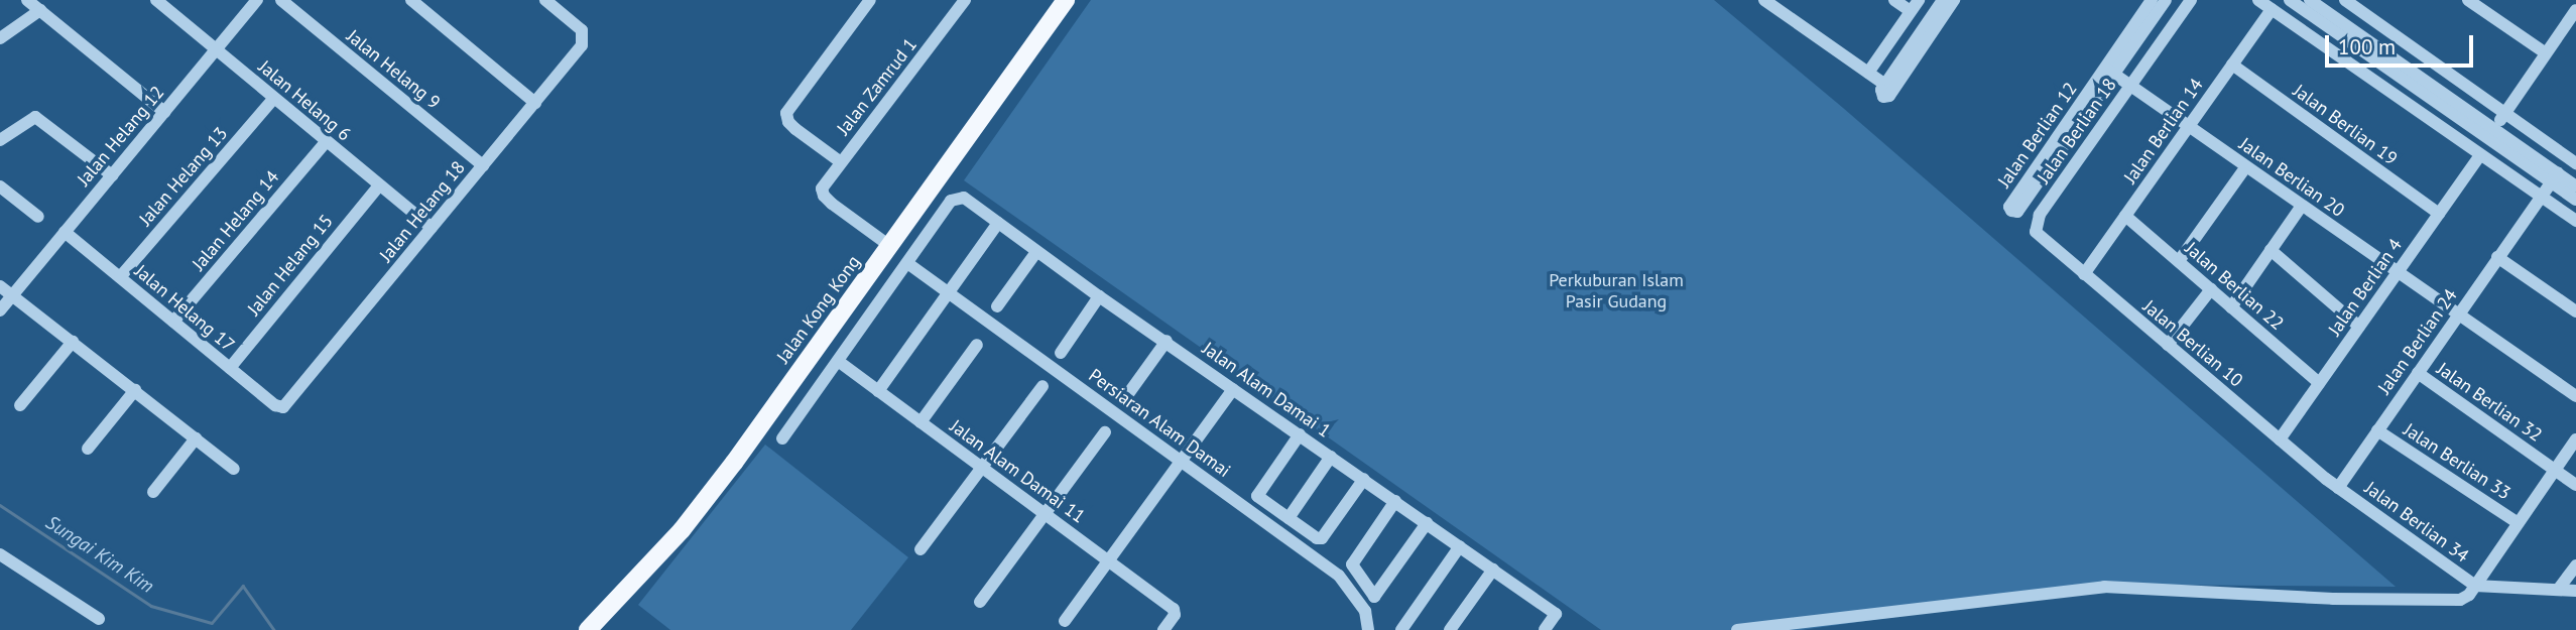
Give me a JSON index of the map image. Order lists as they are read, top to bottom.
{
  "streets": {
    "main road": ["Jalan Kong Kong"],
    "street": [
      "Jalan Helang 9",
      "Jalan Zamrud 1",
      "Jalan Helang 6",
      "Jalan Berlian 19",
      "Jalan Berlian 18",
      "Jalan Berlian 14",
      "Jalan Berlian 12",
      "Jalan Helang 12",
      "Jalan Helang 13",
      "Jalan Berlian 20",
      "Jalan Helang 18",
      "Jalan Helang 14",
      "Jalan Helang 15",
      "Jalan Berlian 22",
      "Jalan Berlian 4",
      "Jalan Helang 17",
      "Jalan Berlian 24",
      "Jalan Berlian 10",
      "Jalan Alam Damai 1",
      "Jalan Berlian 32",
      "Persiaran Alam Damai",
      "Jalan Berlian 33",
      "Jalan Alam Damai 11",
      "Jalan Berlian 34"
    ]
  },
  "crossings": [
    ["Jalan Helang 9", "Jalan Helang 18"],
    ["Jalan Zamrud 1", "Jalan Kong Kong"],
    ["Jalan Helang 6", "Jalan Helang 12"],
    ["Jalan Helang 6", "Jalan Helang 13"],
    ["Jalan Helang 6", "Jalan Helang 18"],
    ["Jalan Helang 6", "Jalan Helang 14"],
    ["Jalan Helang 6", "Jalan Helang 15"],
    ["Jalan Berlian 19", "Jalan Berlian 14"],
    ["Jalan Berlian 19", "Jalan Berlian 4"],
    ["Jalan Berlian 18", "Jalan Berlian 14"],
    ["Jalan Berlian 18", "Jalan Berlian 20"],
    ["Jalan Berlian 18", "Jalan Berlian 10"],
    ["Jalan Berlian 14", "Jalan Berlian 20"],
    ["Jalan Berlian 14", "Jalan Berlian 22"],
    ["Jalan Berlian 14", "Jalan Berlian 10"],
    ["Jalan Berlian 12", "Jalan Berlian 20"],
    ["Jalan Helang 12", "Jalan Helang 17"],
    ["Jalan Helang 13", "Jalan Helang 17"],
    ["Jalan Berlian 20", "Jalan Berlian 4"],
    ["Jalan Berlian 20", "Jalan Berlian 24"],
    ["Jalan Helang 18", "Jalan Helang 17"],
    ["Jalan Helang 14", "Jalan Helang 17"],
    ["Jalan Helang 15", "Jalan Helang 17"],
    ["Jalan Berlian 22", "Jalan Berlian 4"],
    ["Jalan Berlian 4", "Jalan Berlian 10"],
    ["Jalan Berlian 24", "Jalan Berlian 10"],
    ["Jalan Berlian 24", "Jalan Berlian 32"],
    ["Jalan Berlian 24", "Jalan Berlian 33"],
    ["Jalan Berlian 24", "Jalan Berlian 34"],
    ["Jalan Berlian 10", "Jalan Berlian 34"],
    ["Jalan Alam Damai 1", "Persiaran Alam Damai"]
  ],
  "water": ["Sungai Kim Kim"],
  "parks": ["Perkuburan Islam Pasir Gudang"],
  "scale_bar": "100 m"
}
